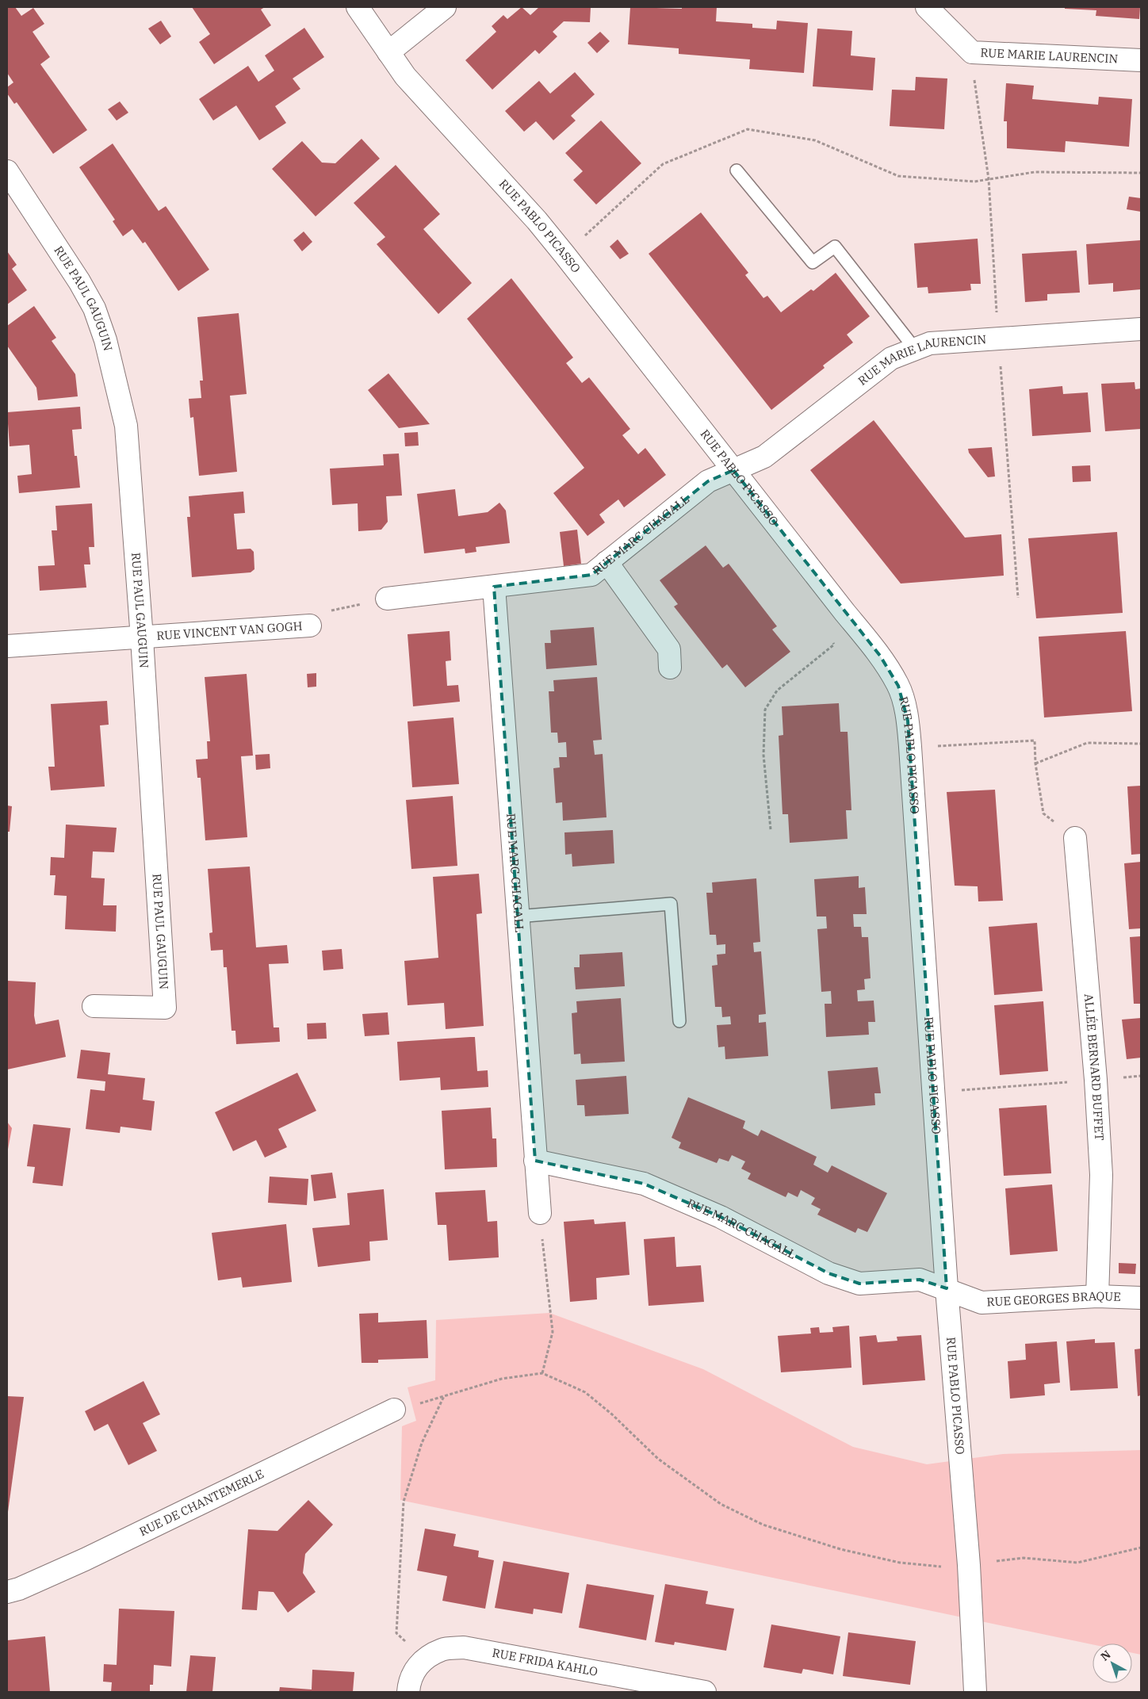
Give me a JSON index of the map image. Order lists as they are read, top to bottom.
{
  "streets": {
    "street": [
      "RUE MARIE LAURENCIN",
      "RUE PABLO PICASSO",
      "RUE PAUL GAUGUIN",
      "RUE MARC CHAGALL",
      "RUE VINCENT VAN GOGH",
      "ALLÉE BERNARD BUFFET",
      "RUE GEORGES BRAQUE",
      "RUE DE CHANTEMERLE",
      "RUE FRIDA KAHLO"
    ]
  },
  "crossings": [
    ["RUE MARIE LAURENCIN", "RUE PABLO PICASSO"],
    ["RUE MARIE LAURENCIN", "RUE MARC CHAGALL"],
    ["RUE PABLO PICASSO", "RUE MARC CHAGALL"],
    ["RUE PABLO PICASSO", "RUE GEORGES BRAQUE"],
    ["RUE PAUL GAUGUIN", "RUE VINCENT VAN GOGH"],
    ["RUE MARC CHAGALL", "RUE GEORGES BRAQUE"],
    ["ALLÉE BERNARD BUFFET", "RUE GEORGES BRAQUE"]
  ],
  "north": "top left"
}
